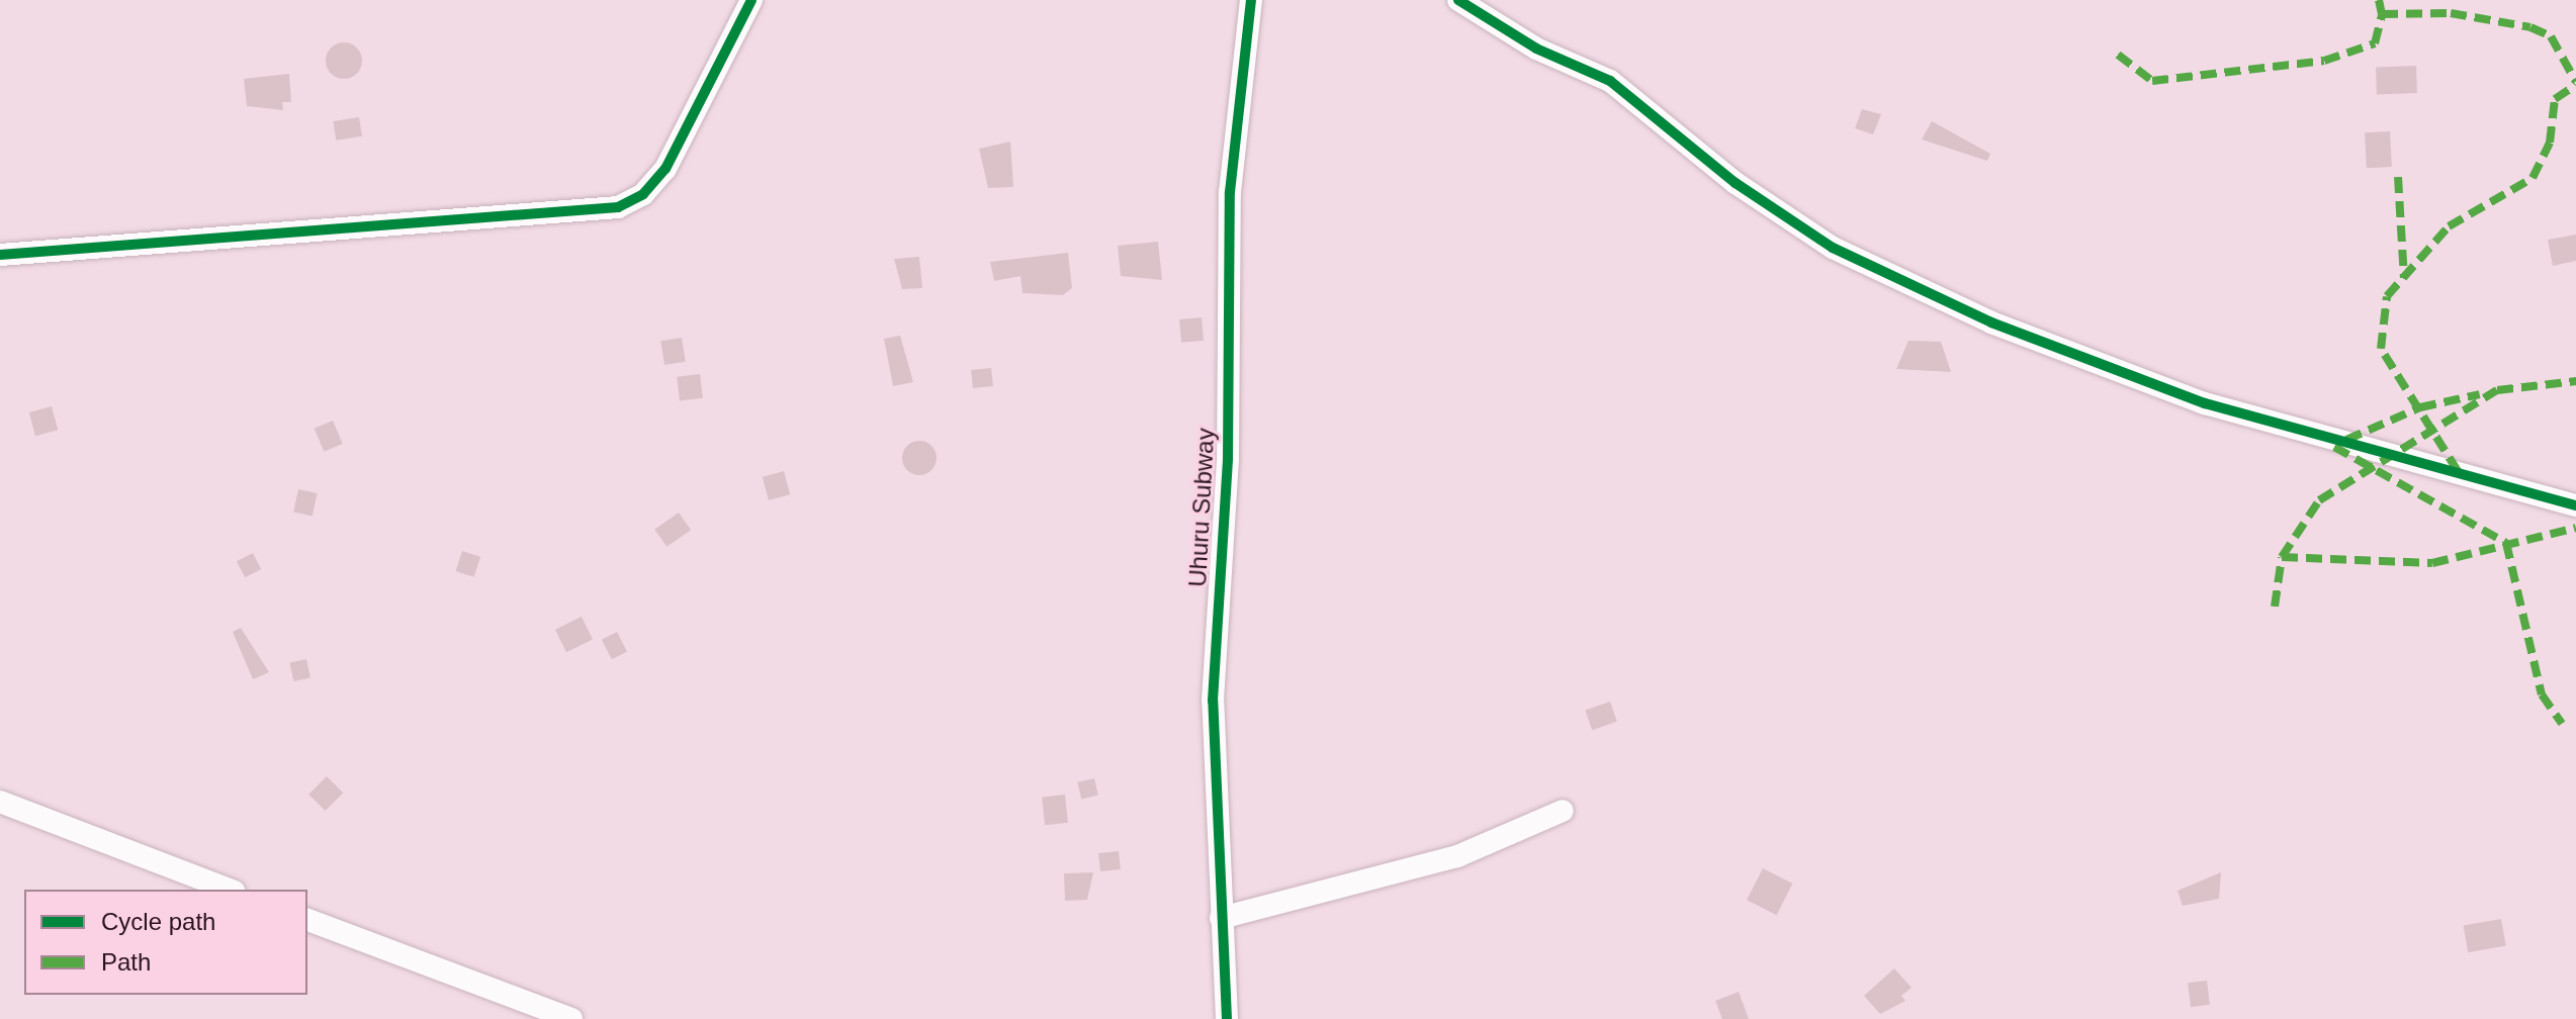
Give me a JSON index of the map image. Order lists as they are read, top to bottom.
{
  "streets": {
    "street": ["Uhuru Subway"]
  },
  "legend": ["Cycle path", "Path"]
}
